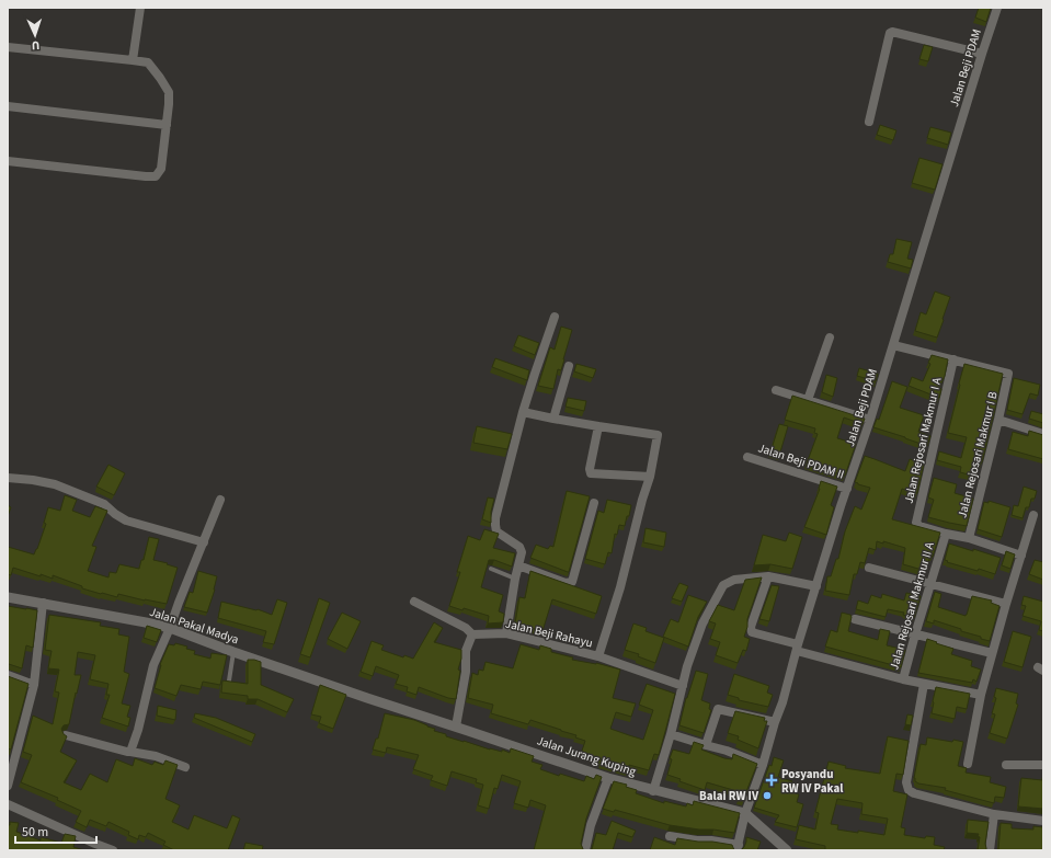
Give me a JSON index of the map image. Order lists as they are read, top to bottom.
{
  "streets": {
    "street": [
      "Jalan Beji PDAM",
      "Jalan Rejosari Makmur I A",
      "Jalan Rejosari Makmur I B",
      "Jalan Beji PDAM II",
      "Jalan Rejosari Makmur II A",
      "Jalan Pakal Madya",
      "Jalan Beji Rahayu",
      "Jalan Jurang Kuping"
    ]
  },
  "crossings": [
    ["Jalan Beji PDAM", "Jalan Beji PDAM II"],
    ["Jalan Beji PDAM", "Jalan Rejosari Makmur II A"],
    ["Jalan Beji PDAM", "Jalan Jurang Kuping"],
    ["Jalan Rejosari Makmur I A", "Jalan Rejosari Makmur I B"],
    ["Jalan Rejosari Makmur I A", "Jalan Rejosari Makmur II A"],
    ["Jalan Pakal Madya", "Jalan Jurang Kuping"]
  ],
  "places": {
    "health": ["Posyandu RW IV Pakal"],
    "other": ["Balai RW IV"]
  },
  "scale_bar": "50 m",
  "north": "bottom"
}
